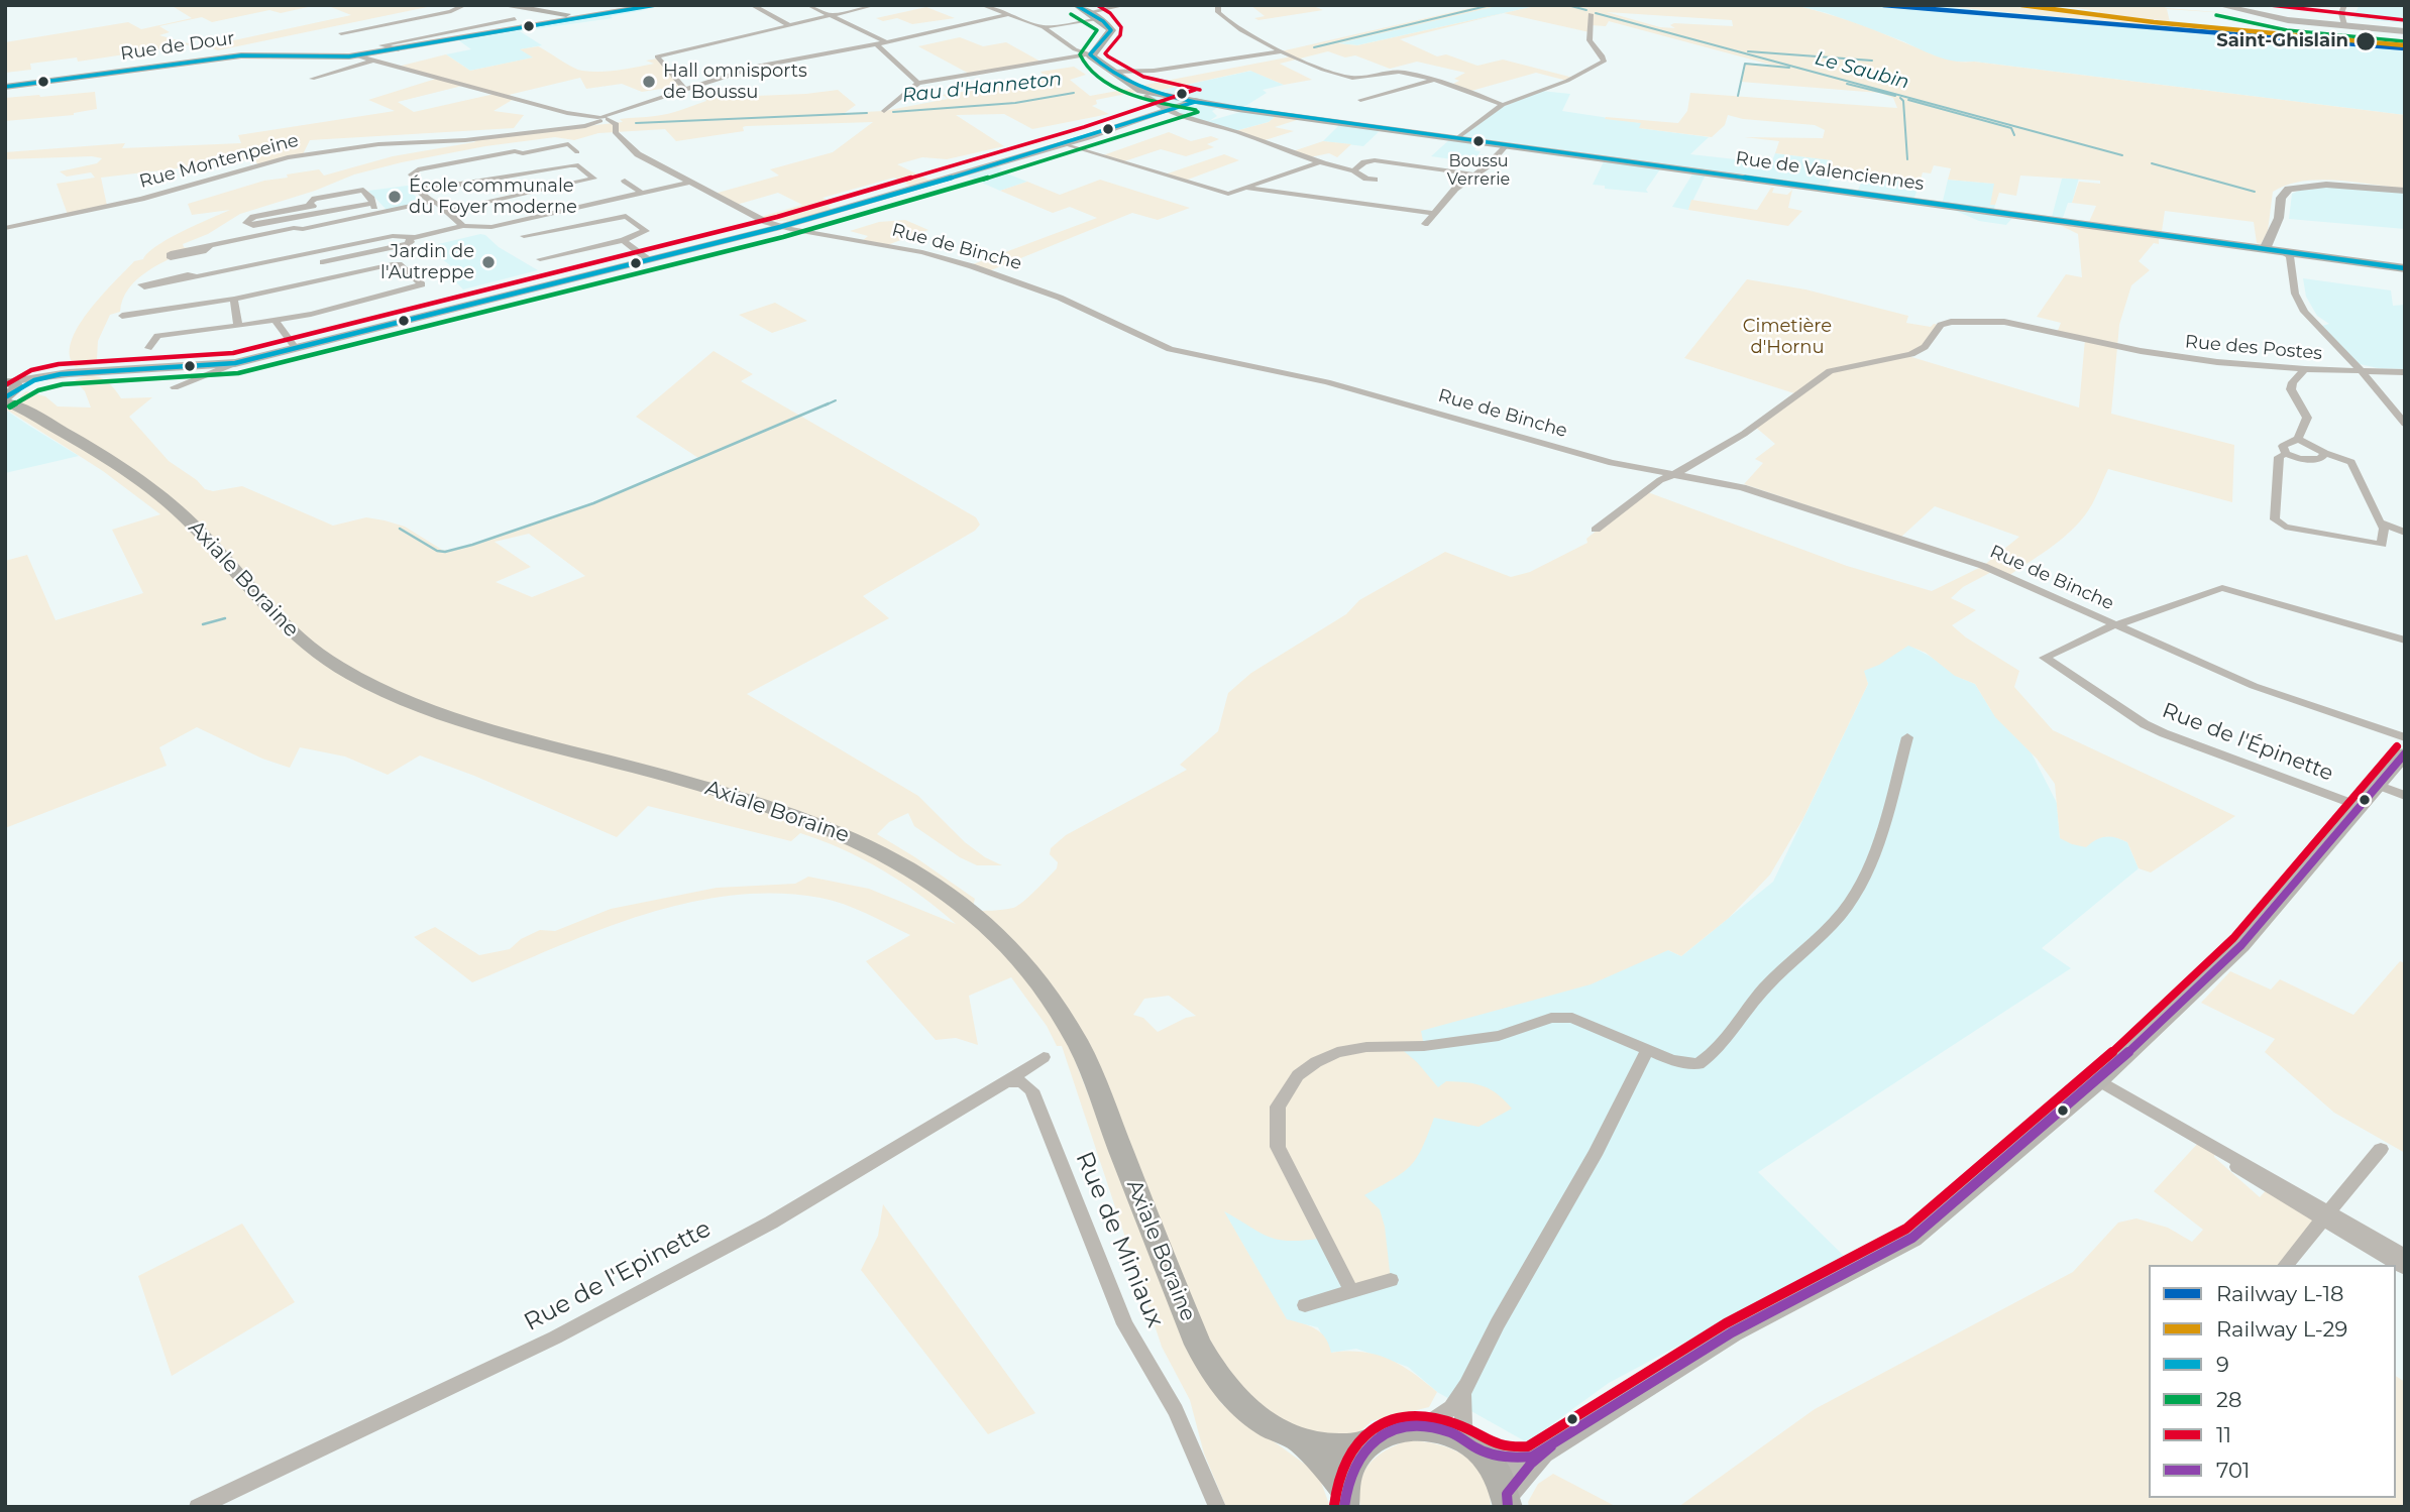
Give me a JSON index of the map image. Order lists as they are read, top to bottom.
{
  "streets": {
    "main road": ["Rue de Dour", "Rue de Valenciennes", "Axiale Boraine"],
    "street": [
      "Rue Montenpeine",
      "Rue de Binche",
      "Rue des Postes",
      "Rue de l'Épinette",
      "Rue de Miniaux",
      "Rue de l'Epinette"
    ]
  },
  "crossings": [
    ["Rue Montenpeine", "Rue de Binche"],
    ["Rue de Binche", "Rue des Postes"],
    ["Rue de Binche", "Rue de l'Épinette"],
    ["Rue de Miniaux", "Rue de l'Epinette"]
  ],
  "water": ["Le Saubin", "Rau d'Hanneton"],
  "parks": ["Cimetière d'Hornu"],
  "places": [
    "Saint-Ghislain",
    "Hall omnisports de Boussu",
    "Boussu Verrerie",
    "École communale du Foyer moderne",
    "Jardin de l'Autreppe"
  ],
  "lines": [
    "rail line L-18",
    "rail line L-29",
    "transit line 9",
    "transit line 11",
    "transit line 28",
    "transit line 701"
  ],
  "legend": [
    "Railway L-18",
    "Railway L-29",
    "9",
    "28",
    "11",
    "701"
  ]
}
